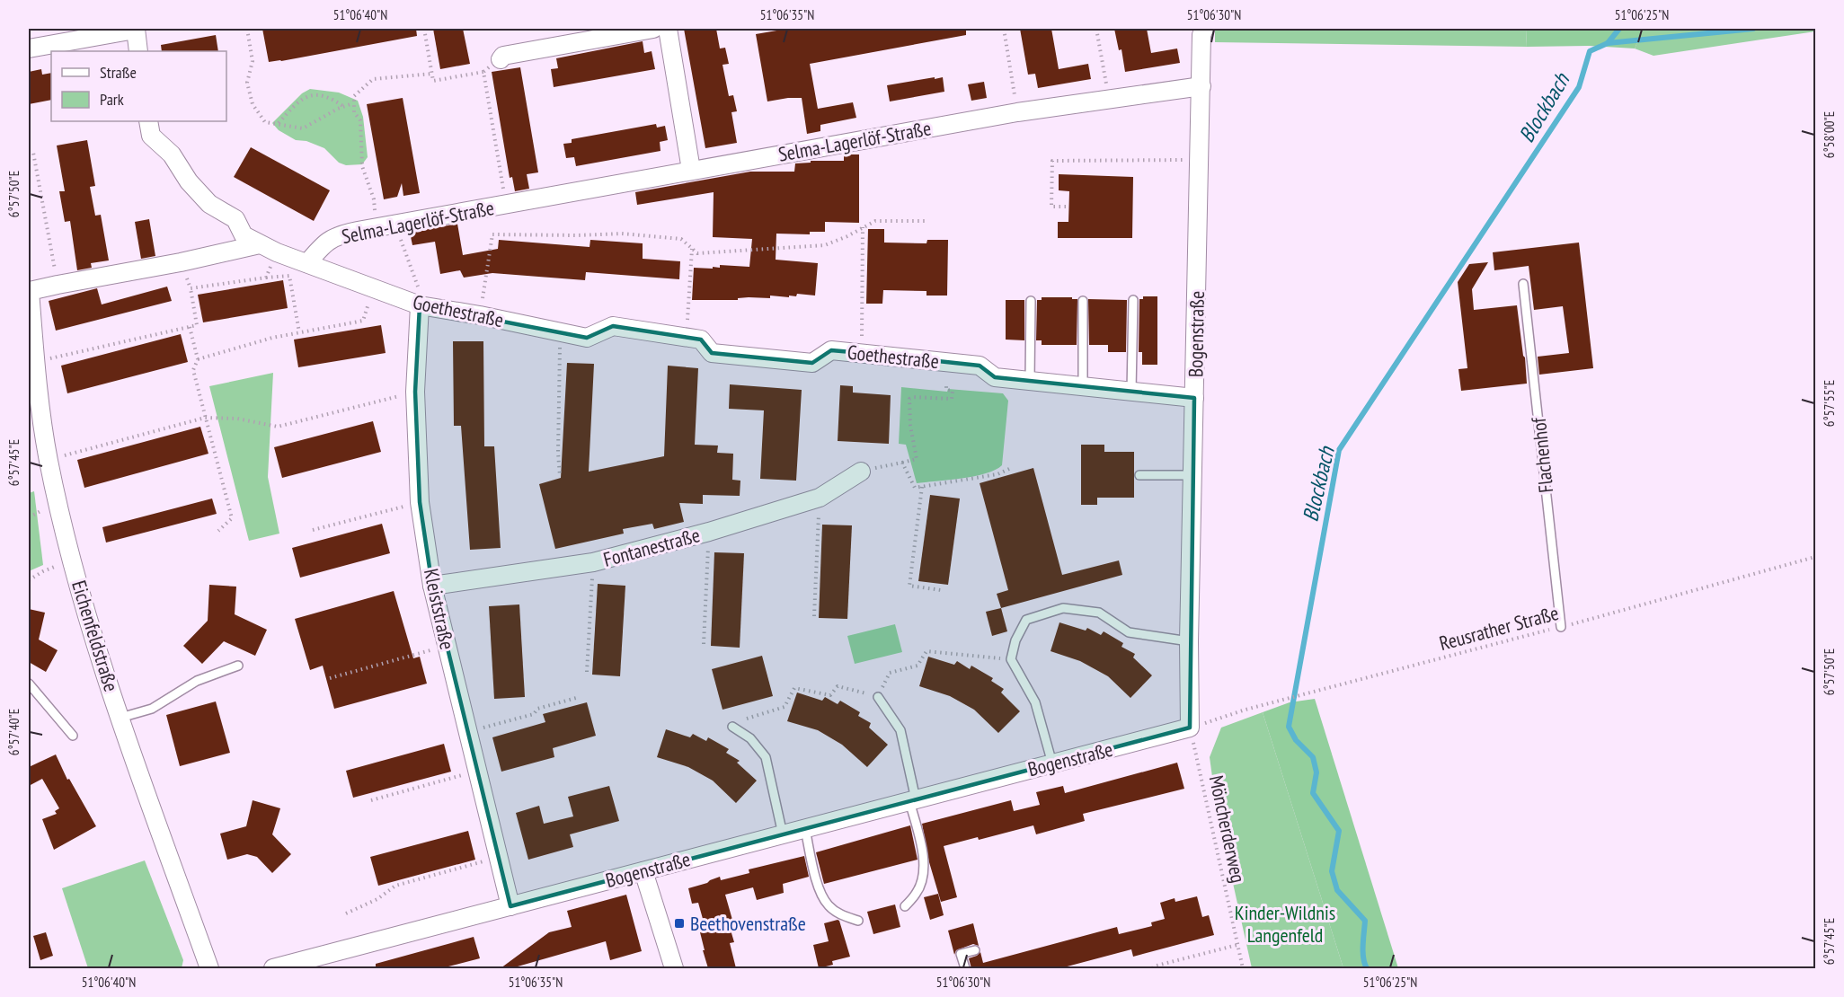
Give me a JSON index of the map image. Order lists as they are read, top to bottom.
{
  "streets": {
    "street": [
      "Selma-Lagerlöf-Straße",
      "Goethestraße",
      "Bogenstraße",
      "Fontanestraße",
      "Kleiststraße",
      "Eichenfeldstraße"
    ],
    "lane": ["Flachenhof"],
    "path": ["Reusrather Straße", "Möncherderweg"]
  },
  "crossings": [
    ["Selma-Lagerlöf-Straße", "Goethestraße"],
    ["Selma-Lagerlöf-Straße", "Bogenstraße"],
    ["Goethestraße", "Bogenstraße"],
    ["Goethestraße", "Kleiststraße"],
    ["Bogenstraße", "Kleiststraße"],
    ["Bogenstraße", "Reusrather Straße"],
    ["Bogenstraße", "Möncherderweg"],
    ["Flachenhof", "Reusrather Straße"],
    ["Fontanestraße", "Kleiststraße"],
    ["Reusrather Straße", "Möncherderweg"]
  ],
  "water": ["Blockbach"],
  "parks": ["Kinder-Wildnis Langenfeld"],
  "places": {
    "transit": ["Beethovenstraße"]
  },
  "legend": ["Straße", "Park"],
  "coordinates": [
    "51°06'40\"N",
    "51°06'35\"N",
    "51°06'30\"N",
    "51°06'25\"N",
    "6°58'00\"E",
    "6°57'50\"E",
    "6°57'55\"E",
    "6°57'45\"E",
    "6°57'40\"E"
  ]
}
